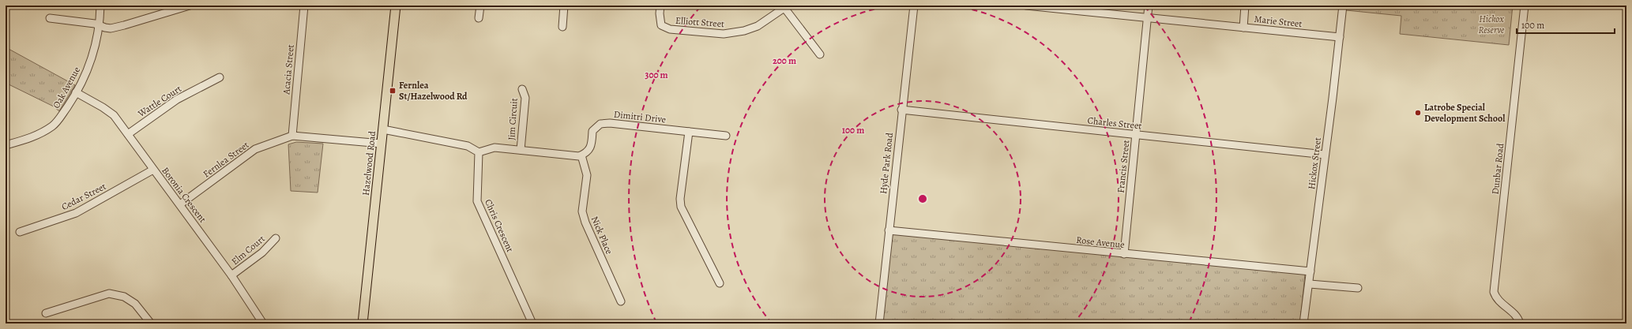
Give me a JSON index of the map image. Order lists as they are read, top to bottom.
{
  "streets": {
    "main road": ["Hazelwood Road"],
    "street": [
      "Marie Street",
      "Elliott Street",
      "Acacia Street",
      "Oak Avenue",
      "Wattle Court",
      "Dimitri Drive",
      "Jim Circuit",
      "Charles Street",
      "Fernlea Street",
      "Hyde Park Road",
      "Hickox Street",
      "Francis Street",
      "Dunbar Road",
      "Boronia Crescent",
      "Cedar Street",
      "Chris Crescent",
      "Nick Place",
      "Rose Avenue",
      "Elm Court"
    ]
  },
  "crossings": [
    ["Marie Street", "Hickox Street"],
    ["Marie Street", "Francis Street"],
    ["Acacia Street", "Fernlea Street"],
    ["Oak Avenue", "Boronia Crescent"],
    ["Wattle Court", "Boronia Crescent"],
    ["Dimitri Drive", "Nick Place"],
    ["Charles Street", "Hyde Park Road"],
    ["Charles Street", "Hickox Street"],
    ["Charles Street", "Francis Street"],
    ["Fernlea Street", "Hazelwood Road"],
    ["Fernlea Street", "Boronia Crescent"],
    ["Hyde Park Road", "Rose Avenue"],
    ["Hickox Street", "Rose Avenue"],
    ["Francis Street", "Rose Avenue"],
    ["Boronia Crescent", "Cedar Street"],
    ["Boronia Crescent", "Elm Court"]
  ],
  "parks": ["Hickox Reserve"],
  "places": {
    "transit": ["Fernlea St/Hazelwood Rd"],
    "other": ["Latrobe Special Development School"]
  },
  "scale_bar": "100 m",
  "rings": ["200 m", "300 m", "100 m"]
}
